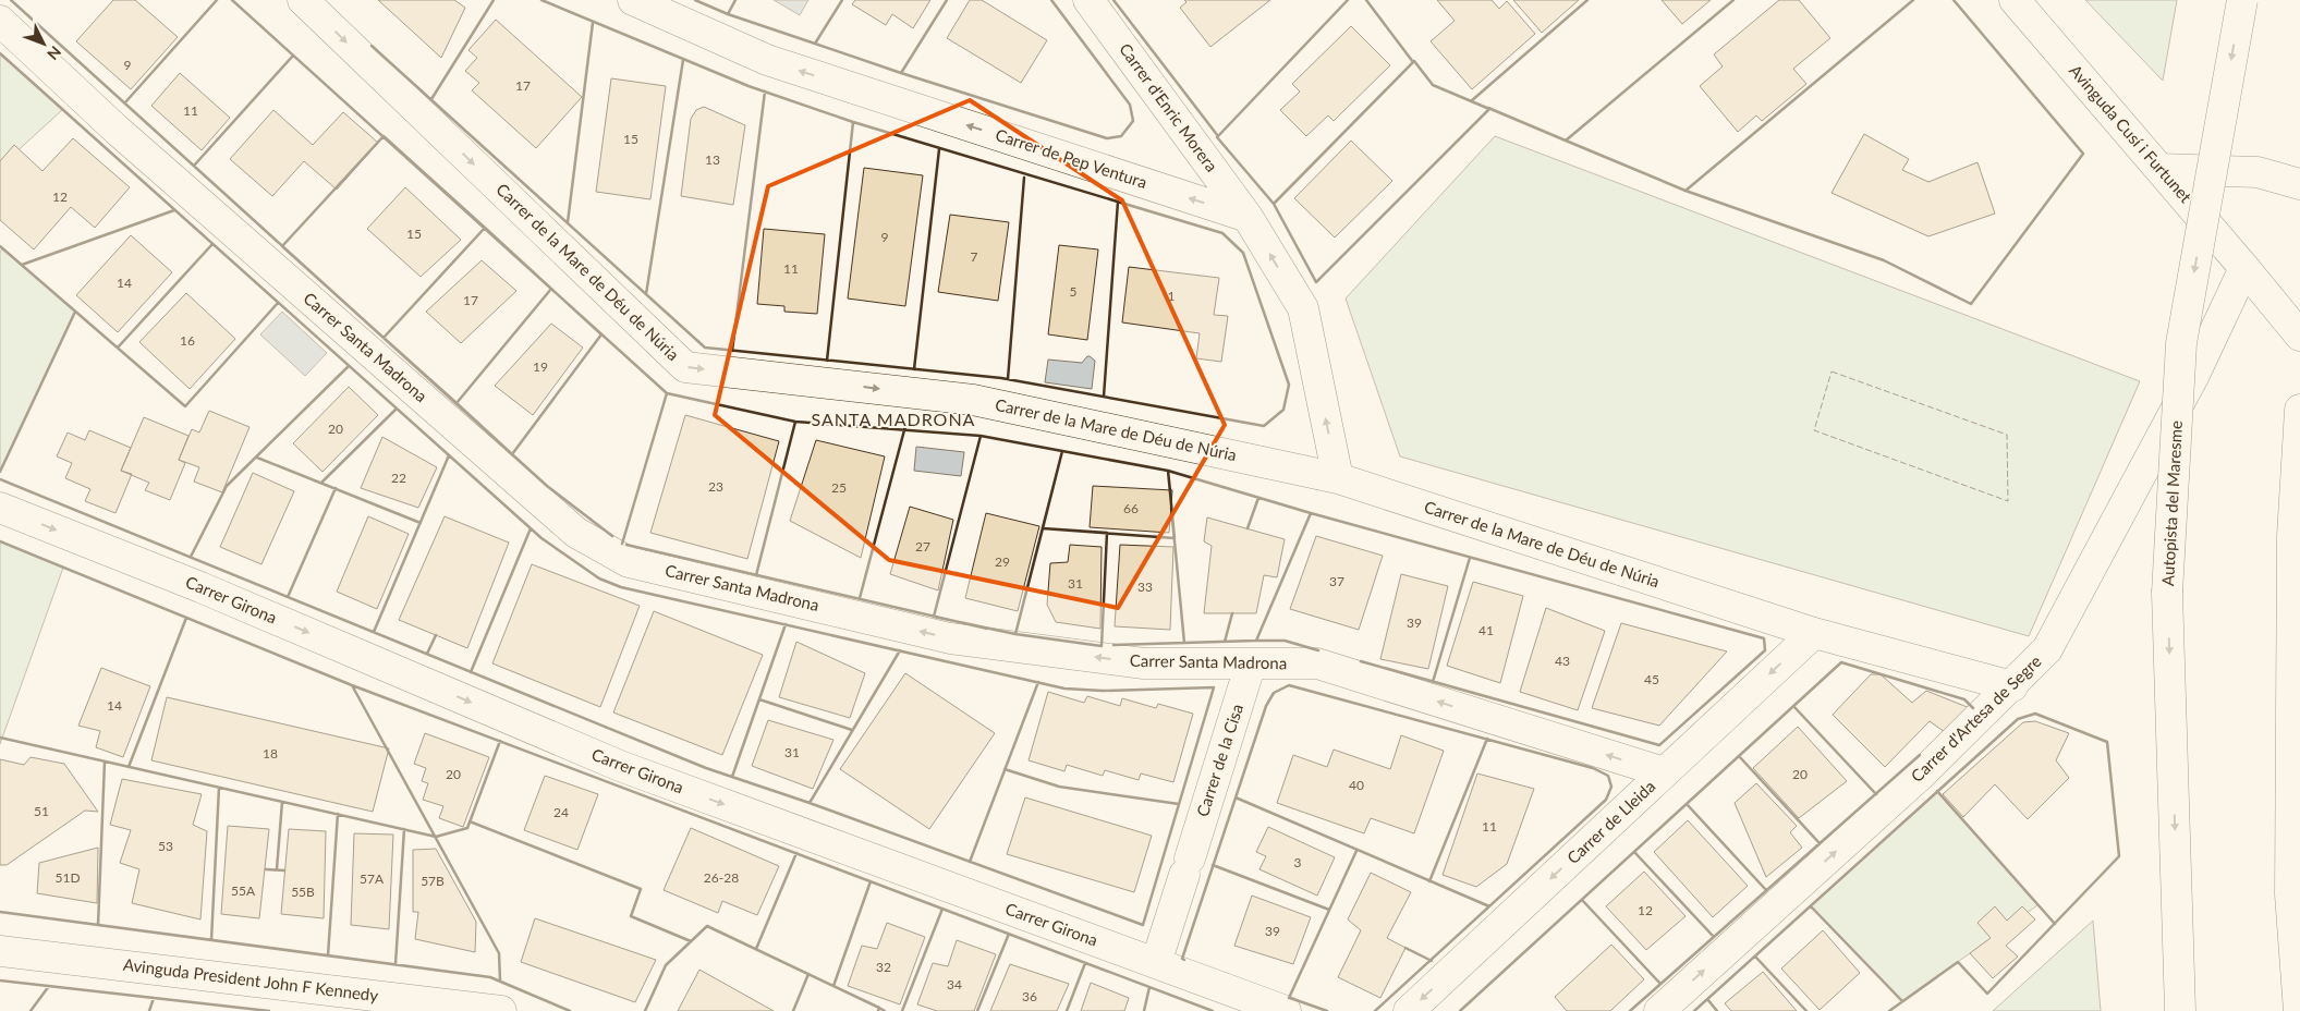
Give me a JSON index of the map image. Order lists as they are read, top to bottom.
{
  "streets": {
    "main road": [
      "Carrer d'Enric Morera",
      "Avinguda Cusí i Furtunet",
      "Carrer de Pep Ventura",
      "Carrer de la Mare de Déu de Núria",
      "Carrer Santa Madrona",
      "Autopista del Maresme",
      "Carrer Girona",
      "Carrer d'Artesa de Segre",
      "Carrer de la Cisa",
      "Carrer de Lleida",
      "Avinguda President John F Kennedy"
    ]
  },
  "crossings": [
    ["Carrer d'Enric Morera", "Carrer de Pep Ventura"],
    ["Avinguda Cusí i Furtunet", "Carrer d'Artesa de Segre"],
    ["Carrer de la Mare de Déu de Núria", "Carrer d'Artesa de Segre"],
    ["Carrer de la Mare de Déu de Núria", "Carrer de Lleida"],
    ["Carrer Santa Madrona", "Carrer de la Cisa"],
    ["Carrer Santa Madrona", "Carrer de Lleida"],
    ["Carrer Girona", "Carrer de la Cisa"]
  ],
  "one_way": [
    "Carrer de Pep Ventura",
    "Carrer de la Mare de Déu de Núria",
    "Carrer Santa Madrona",
    "Carrer Girona",
    "Carrer d'Artesa de Segre",
    "Carrer de Lleida"
  ],
  "districts": ["SANTA MADRONA"],
  "house_numbers": [
    "9",
    "17",
    "11",
    "15",
    "13",
    "12",
    "15",
    "9",
    "7",
    "11",
    "14",
    "5",
    "1",
    "17",
    "16",
    "19",
    "20",
    "22",
    "23",
    "25",
    "66",
    "27",
    "29",
    "37",
    "31",
    "33",
    "39",
    "41",
    "43",
    "45",
    "14",
    "31",
    "18",
    "20",
    "20",
    "40",
    "51",
    "24",
    "11",
    "53",
    "3",
    "51D",
    "26-28",
    "57A",
    "57B",
    "55A",
    "55B",
    "12",
    "39",
    "32",
    "34",
    "36"
  ],
  "north": "bottom right"
}
